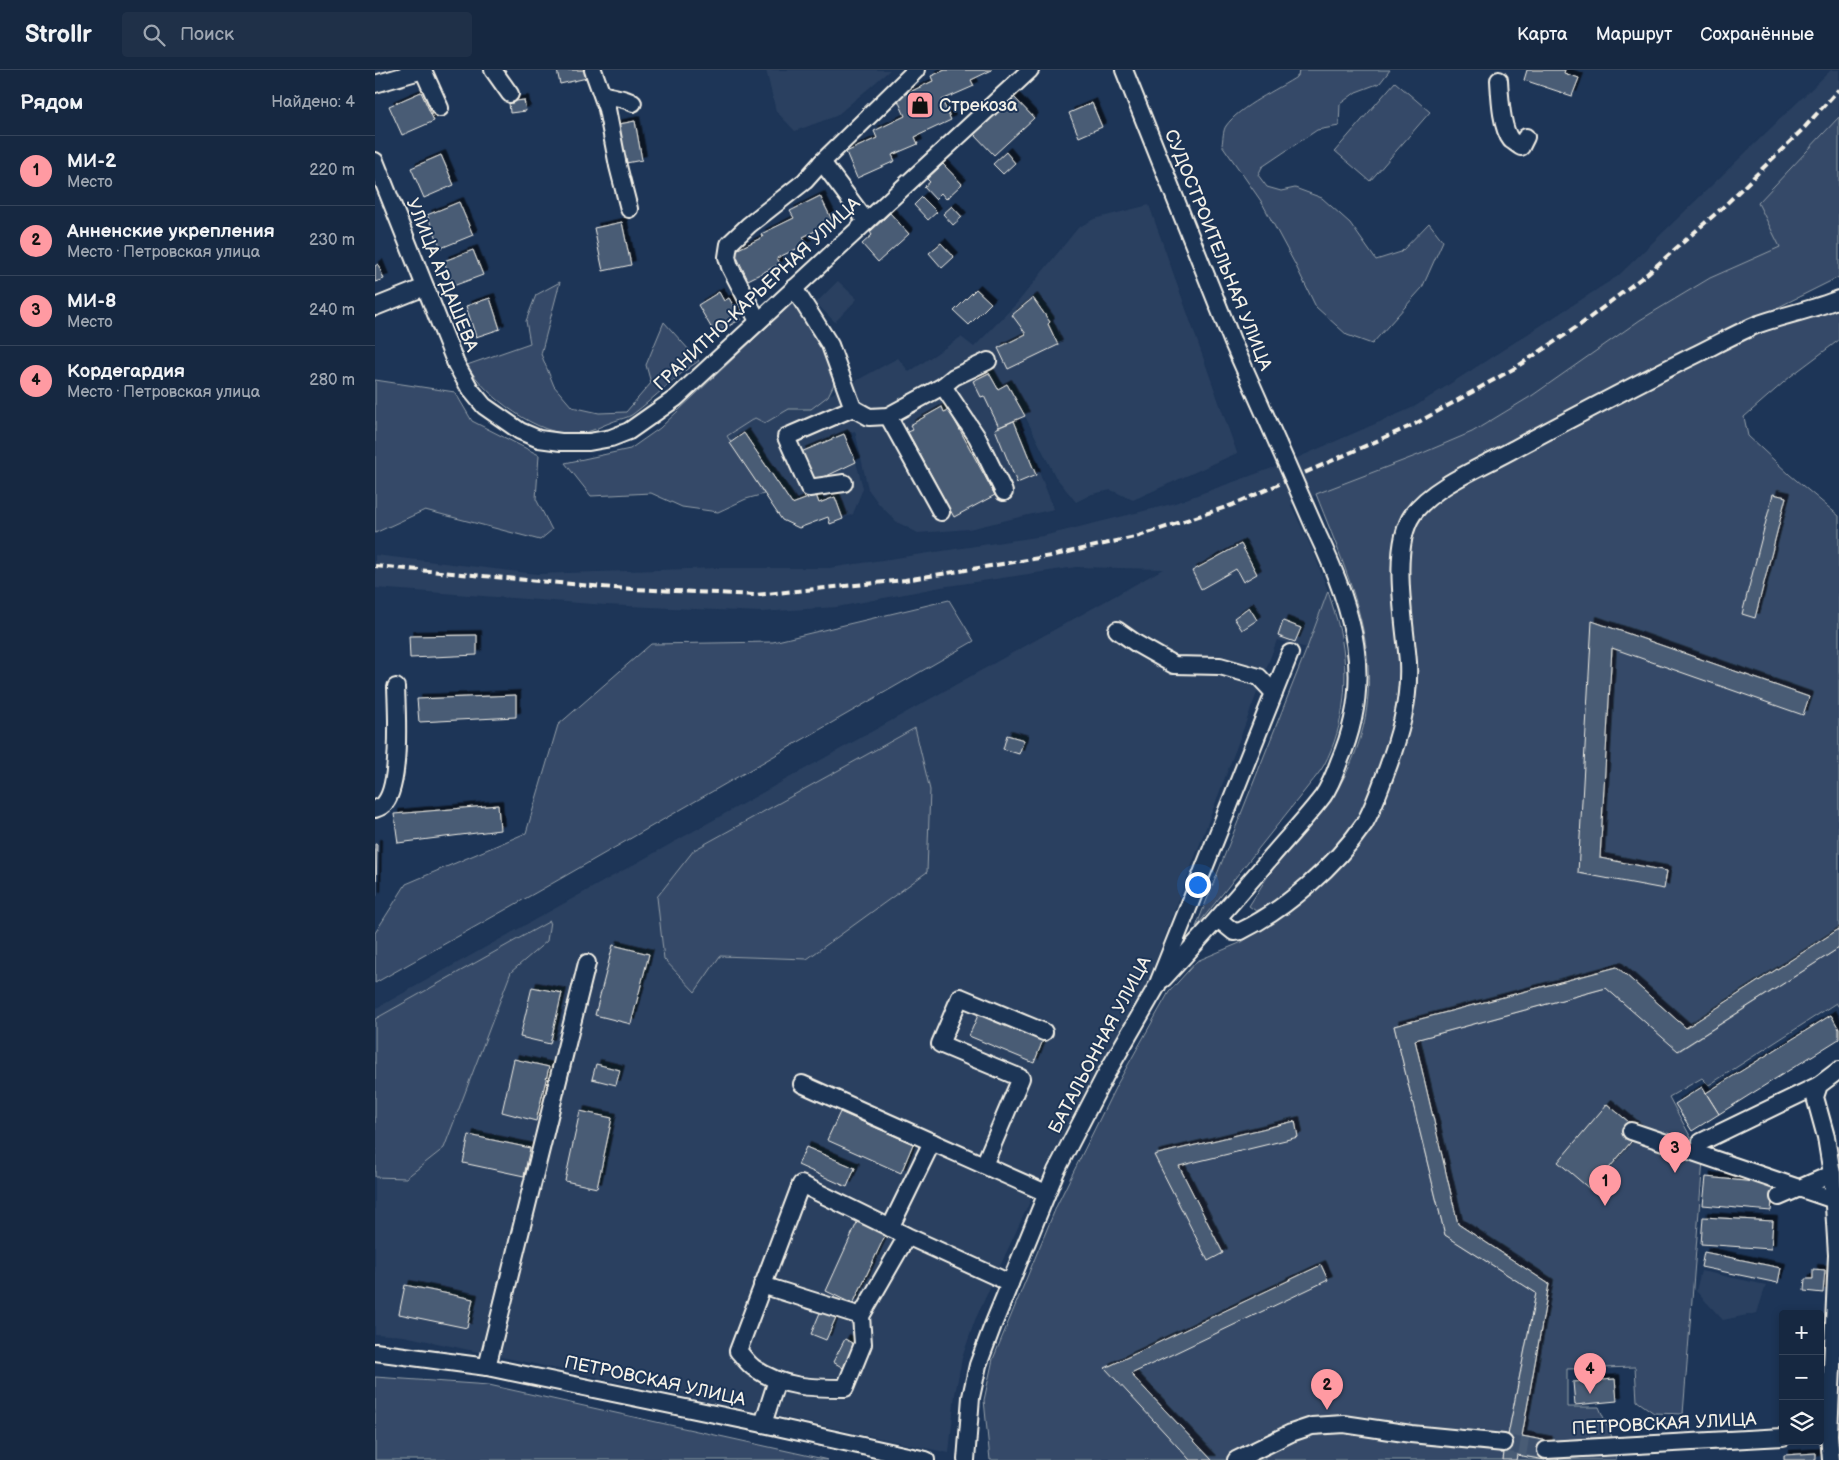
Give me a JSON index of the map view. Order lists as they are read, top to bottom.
{
  "streets": {
    "street": [
      "СУДОСТРОИТЕЛЬНАЯ УЛИЦА",
      "УЛИЦА АРДАШЕВА",
      "ГРАНИТНО-КАРЬЕРНАЯ УЛИЦА",
      "БАТАЛЬОННАЯ УЛИЦА",
      "ПЕТРОВСКАЯ УЛИЦА"
    ]
  },
  "crossings": [
    ["УЛИЦА АРДАШЕВА", "ГРАНИТНО-КАРЬЕРНАЯ УЛИЦА"]
  ],
  "places": {
    "shop": ["Стрекоза"]
  },
  "page": {
    "header": "Strollr",
    "search": "Поиск",
    "nav": ["Карта", "Маршрут", "Сохранённые"],
    "heading": ["Рядом", "Найдено: 4"],
    "list": [
      {
        "mark": "1",
        "name": "МИ-2",
        "note": "Место",
        "value": "220 m"
      },
      {
        "mark": "2",
        "name": "Анненские укрепления",
        "note": "Место · Петровская улица",
        "value": "230 m"
      },
      {
        "mark": "3",
        "name": "МИ-8",
        "note": "Место",
        "value": "240 m"
      },
      {
        "mark": "4",
        "name": "Кордегардия",
        "note": "Место · Петровская улица",
        "value": "280 m"
      }
    ],
    "pins": [
      "3",
      "1",
      "4",
      "2"
    ],
    "map_buttons": ["+", "−"]
  }
}
